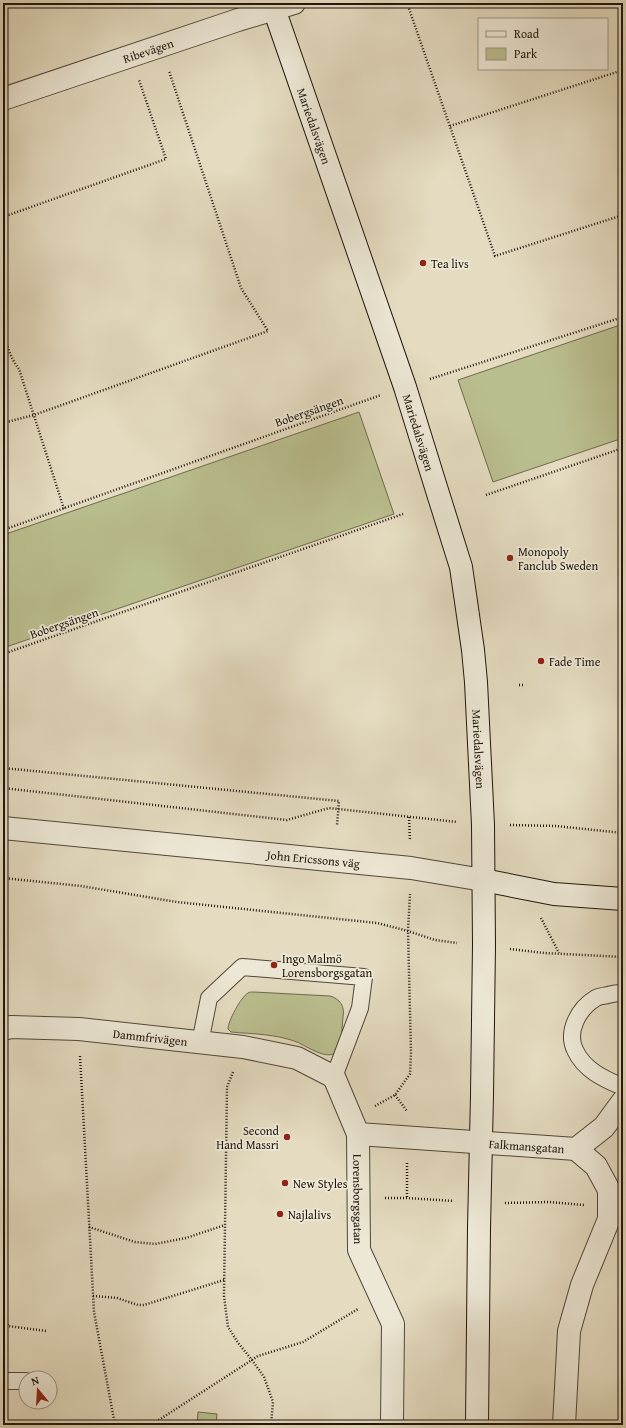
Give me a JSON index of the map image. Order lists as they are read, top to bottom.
{
  "streets": {
    "street": [
      "Ribevägen",
      "Mariedalsvägen",
      "John Ericssons väg",
      "Dammfrivägen",
      "Falkmansgatan",
      "Lorensborgsgatan"
    ],
    "path": ["Bobergsängen"]
  },
  "crossings": [
    ["Ribevägen", "Mariedalsvägen"],
    ["Mariedalsvägen", "Bobergsängen"],
    ["Mariedalsvägen", "John Ericssons väg"],
    ["Dammfrivägen", "Lorensborgsgatan"]
  ],
  "places": [
    "Tea livs",
    "Monopoly Fanclub Sweden",
    "Fade Time",
    "Ingo Malmö Lorensborgsgatan",
    "Second Hand Massri",
    "New Styles",
    "Najlalivs"
  ],
  "legend": ["Road", "Park"],
  "north": "top"
}
